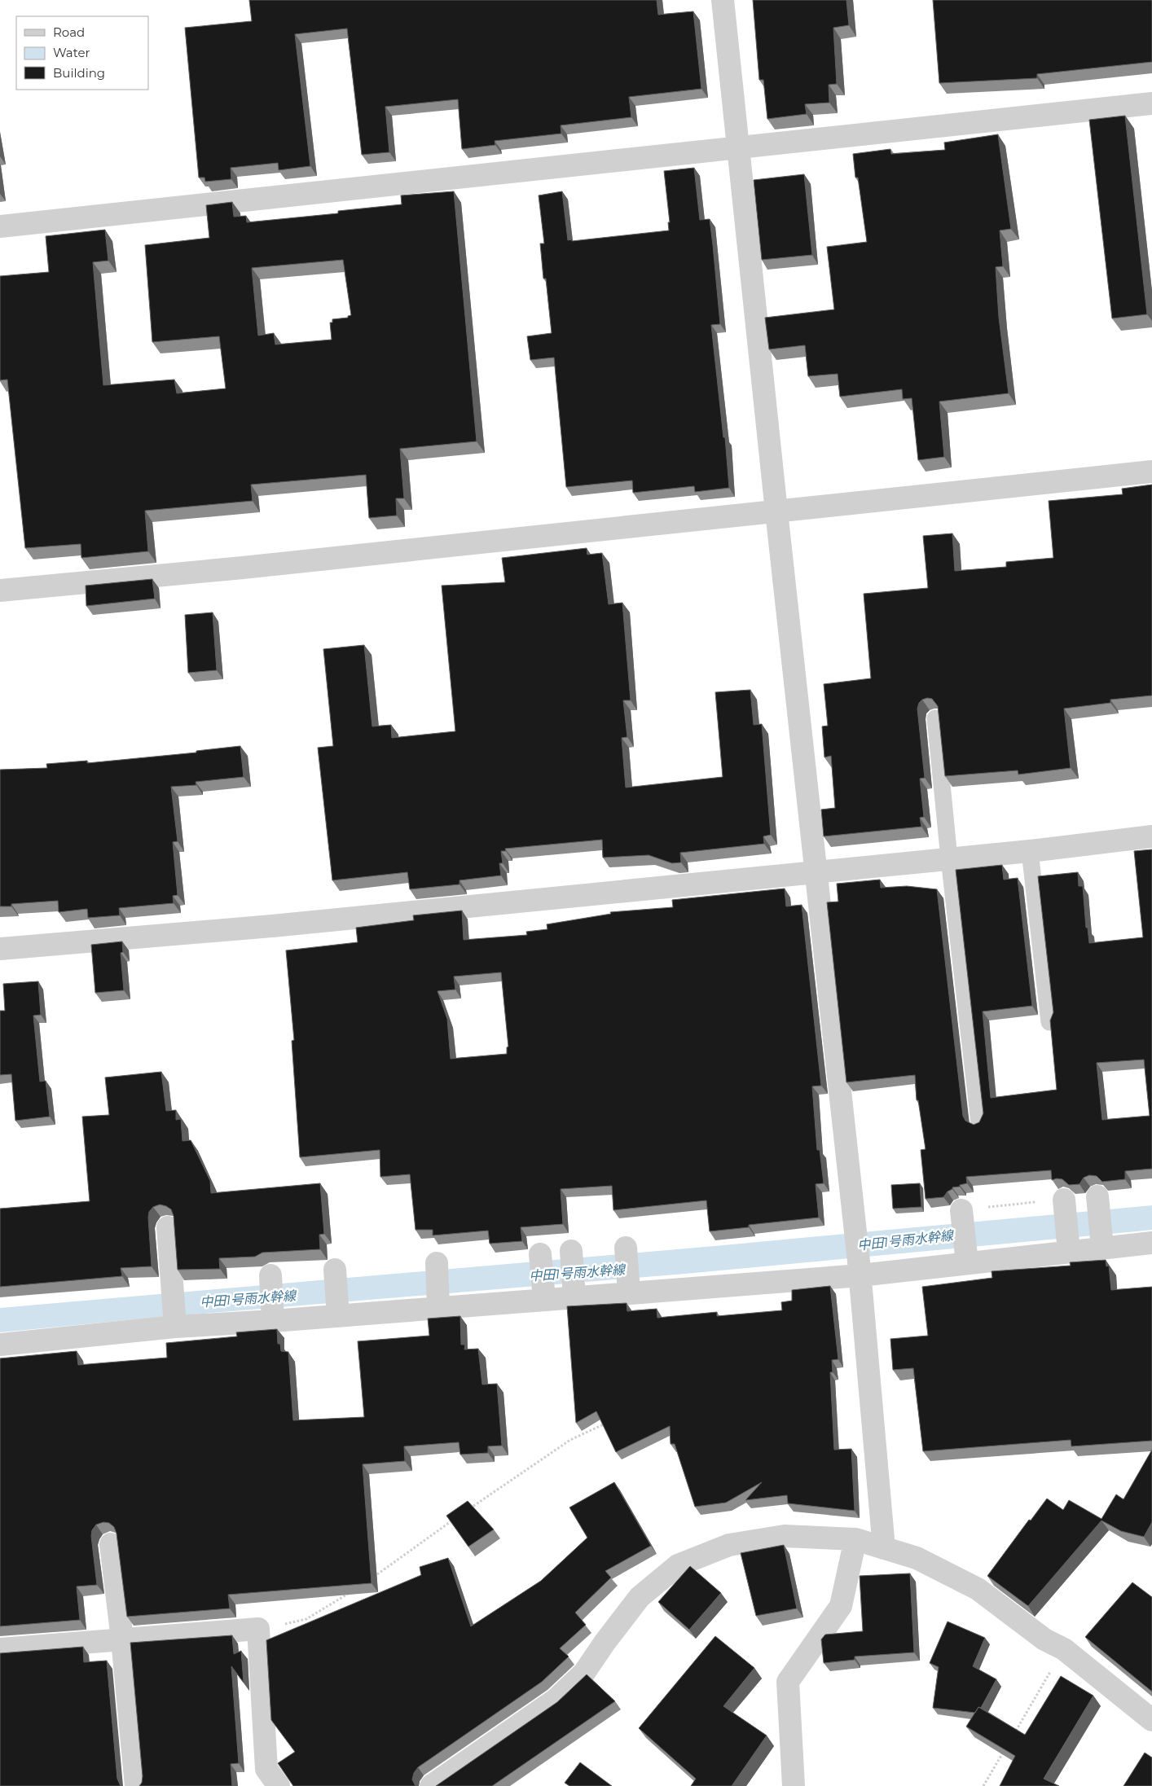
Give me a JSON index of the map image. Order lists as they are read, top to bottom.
{
  "water": ["中田1号雨水幹線"],
  "legend": ["Road", "Water", "Building"]
}
